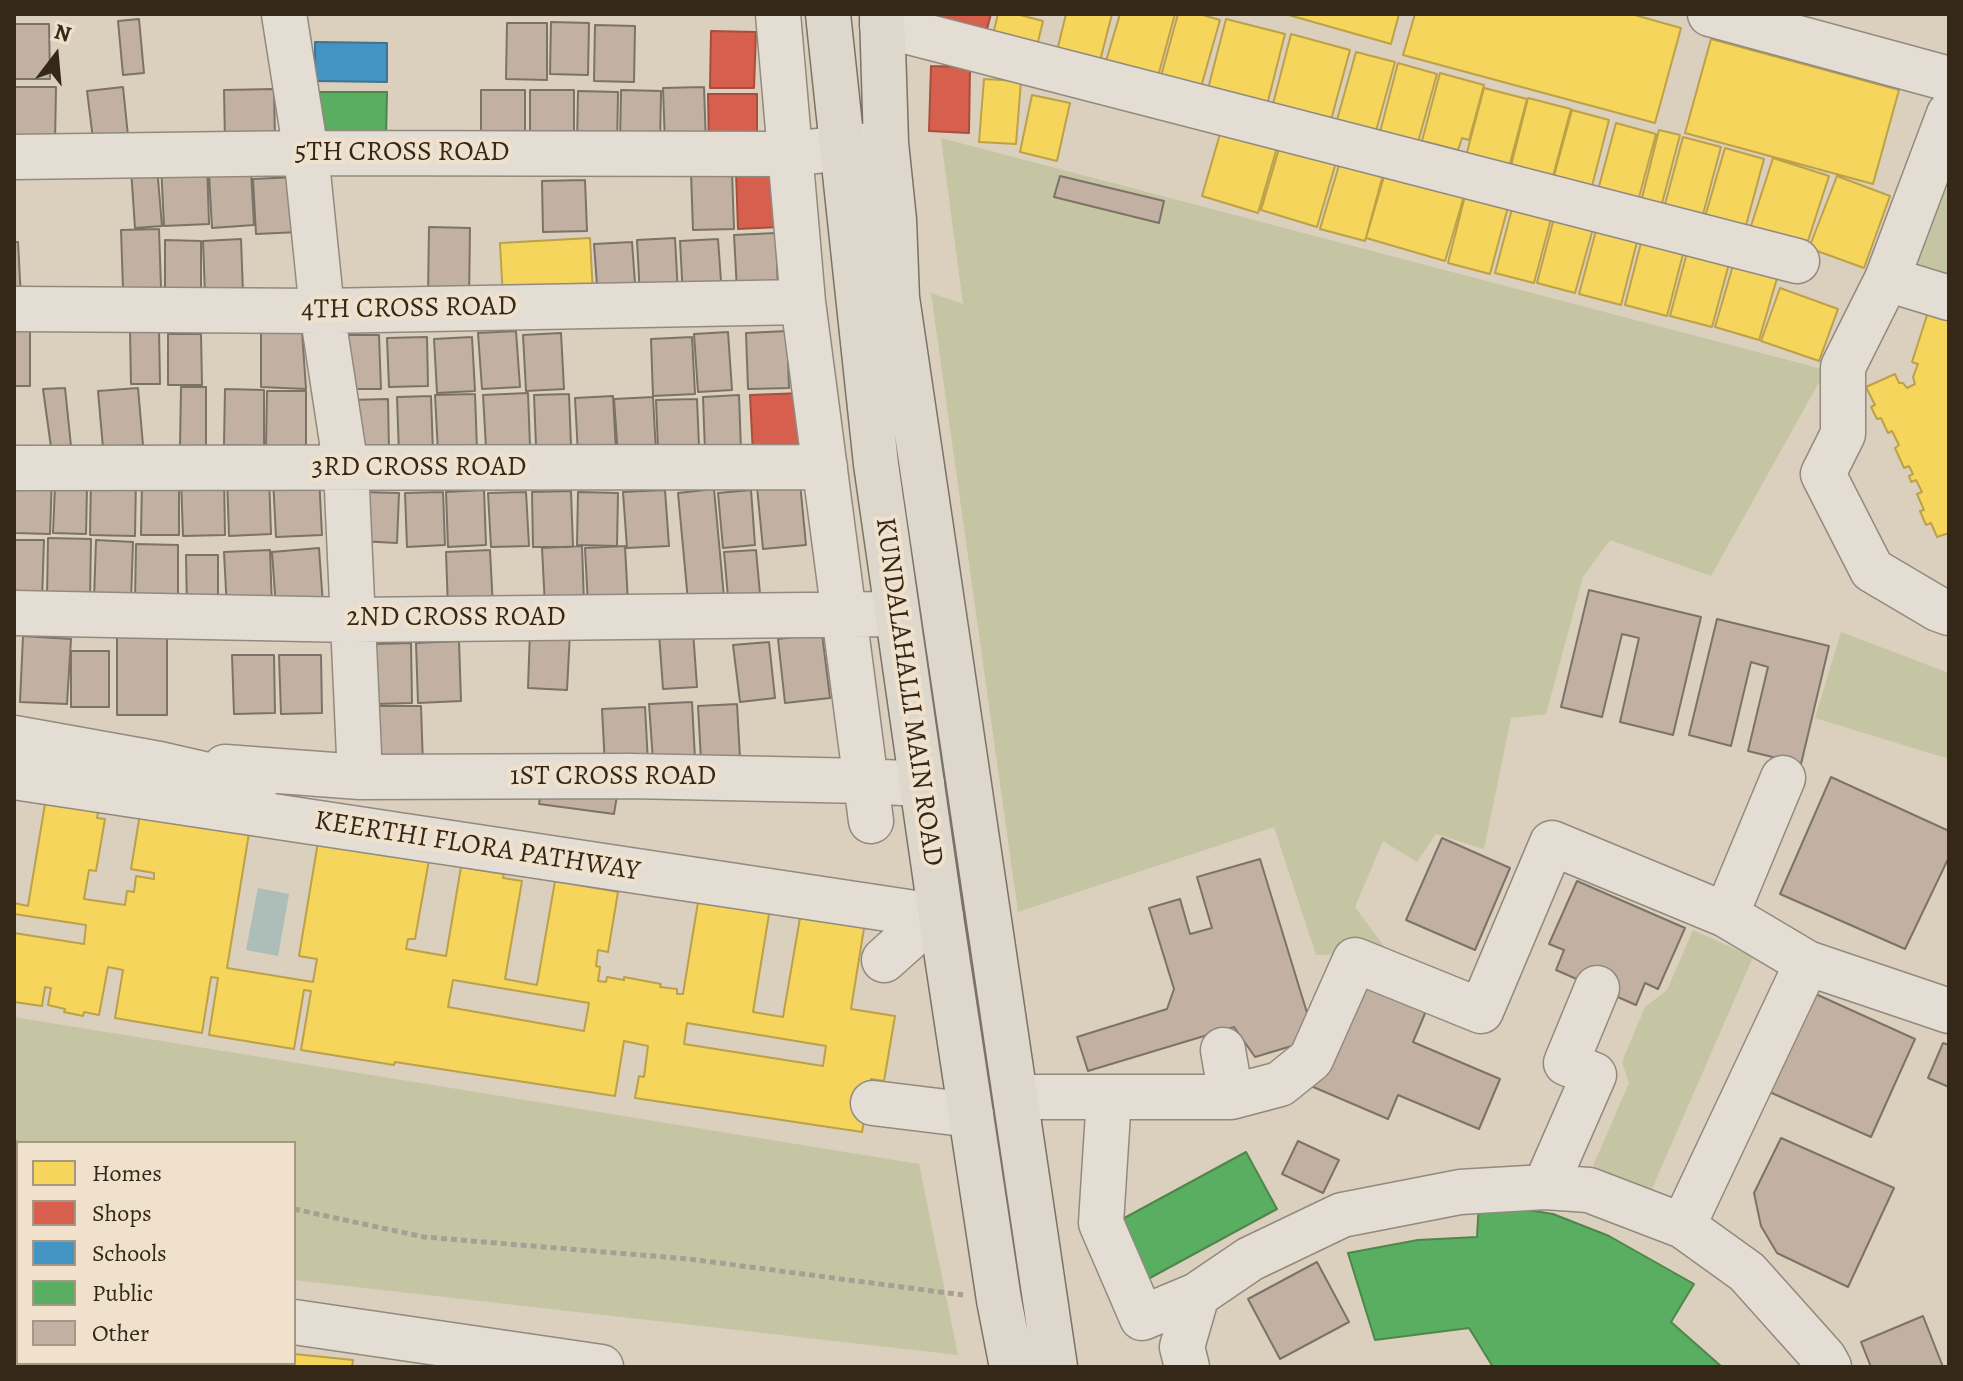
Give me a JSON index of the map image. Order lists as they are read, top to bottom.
{
  "streets": {
    "main road": ["KUNDALAHALLI MAIN ROAD"],
    "street": [
      "5TH CROSS ROAD",
      "4TH CROSS ROAD",
      "3RD CROSS ROAD",
      "2ND CROSS ROAD",
      "1ST CROSS ROAD",
      "KEERTHI FLORA PATHWAY"
    ]
  },
  "crossings": [
    ["5TH CROSS ROAD", "KUNDALAHALLI MAIN ROAD"],
    ["2ND CROSS ROAD", "KUNDALAHALLI MAIN ROAD"],
    ["KUNDALAHALLI MAIN ROAD", "1ST CROSS ROAD"],
    ["KUNDALAHALLI MAIN ROAD", "KEERTHI FLORA PATHWAY"]
  ],
  "legend": [
    "Homes",
    "Shops",
    "Schools",
    "Public",
    "Other"
  ],
  "north": "top"
}
